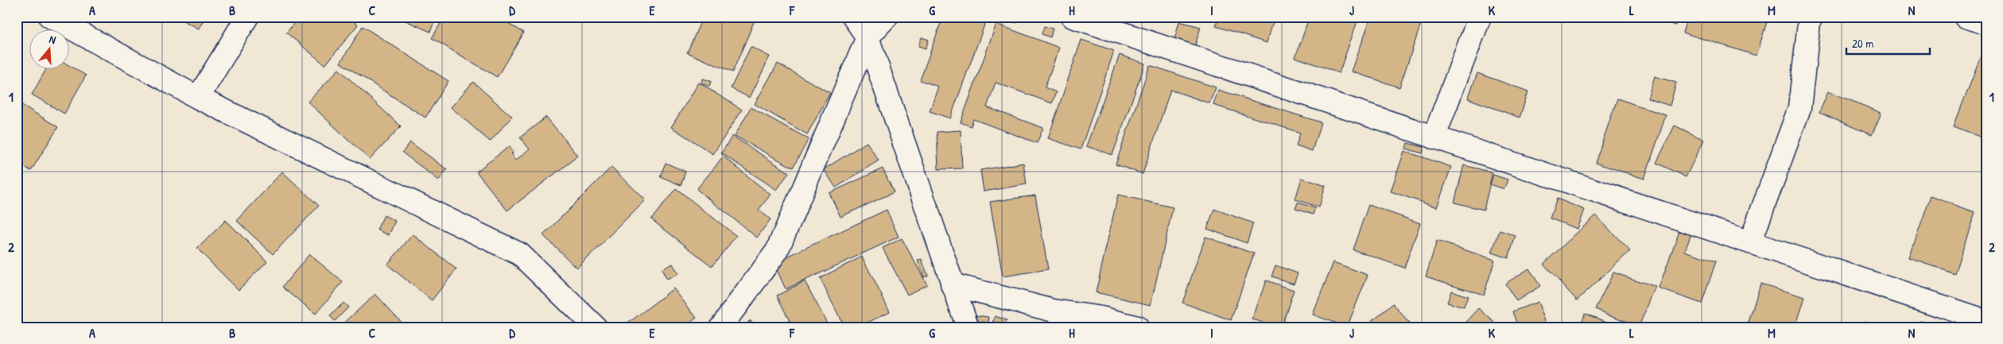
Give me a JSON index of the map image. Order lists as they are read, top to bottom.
{
  "scale_bar": "20 m",
  "north": "top",
  "grid": {
    "columns": [
      "A",
      "B",
      "C",
      "D",
      "E",
      "F",
      "G",
      "H",
      "I",
      "J",
      "K",
      "L",
      "M",
      "N"
    ],
    "rows": ["1", "2"]
  }
}
